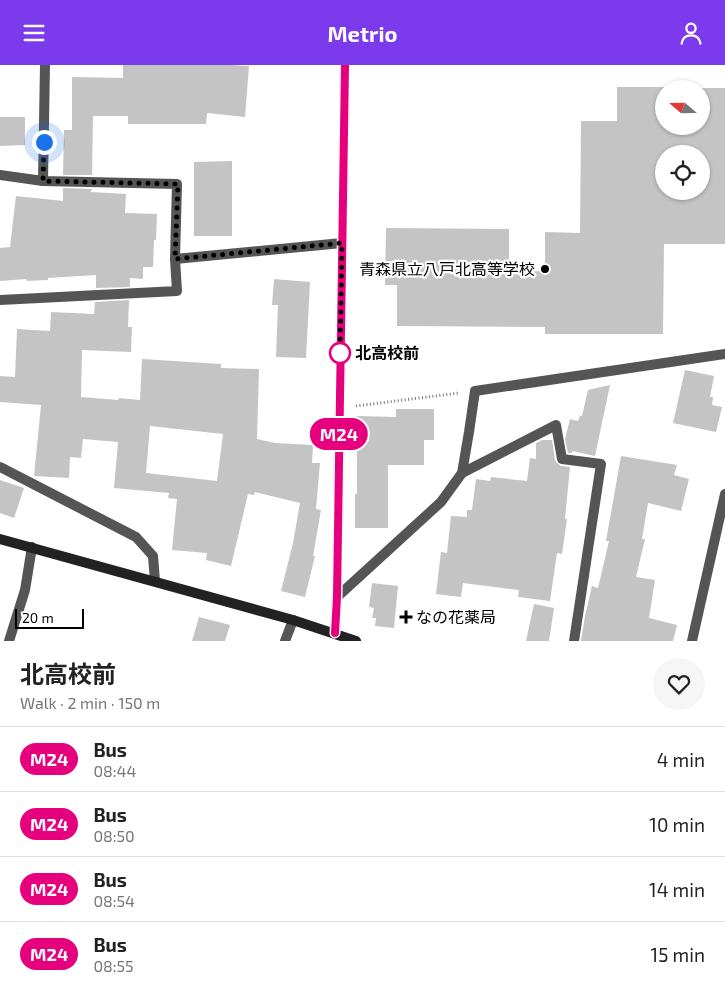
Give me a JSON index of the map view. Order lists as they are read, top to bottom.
{
  "places": {
    "other": ["青森県立八戸北高等学校", "北高校前"],
    "health": ["なの花薬局"]
  },
  "lines": ["bus line M24"],
  "scale_bar": "20 m",
  "north": "left",
  "page": {
    "header": "Metrio",
    "on_map": "M24",
    "scale": "20 m",
    "heading": ["北高校前", "Walk · 2 min · 150 m"],
    "list": [
      {
        "mark": "M24",
        "name": "Bus",
        "note": "08:44",
        "value": "4 min"
      },
      {
        "mark": "M24",
        "name": "Bus",
        "note": "08:50",
        "value": "10 min"
      },
      {
        "mark": "M24",
        "name": "Bus",
        "note": "08:54",
        "value": "14 min"
      },
      {
        "mark": "M24",
        "name": "Bus",
        "note": "08:55",
        "value": "15 min"
      }
    ]
  }
}
